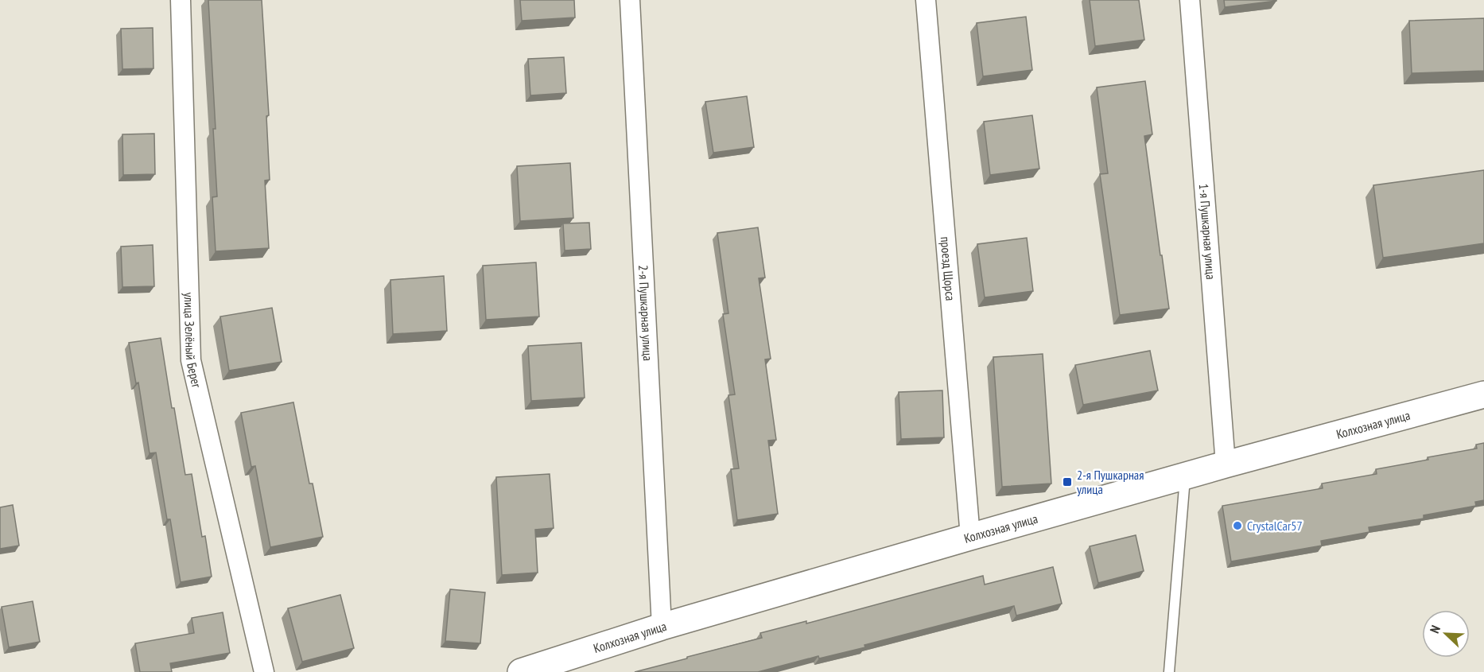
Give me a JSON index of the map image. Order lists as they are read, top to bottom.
{
  "streets": {
    "main road": ["Колхозная улица"],
    "street": [
      "1-я Пушкарная улица",
      "проезд Щорса",
      "2-я Пушкарная улица",
      "улица Зелёный Берег"
    ]
  },
  "crossings": [
    ["1-я Пушкарная улица", "Колхозная улица"],
    ["проезд Щорса", "Колхозная улица"],
    ["2-я Пушкарная улица", "Колхозная улица"]
  ],
  "places": {
    "transit": ["2-я Пушкарная улица"],
    "other": ["CrystalCar57"]
  },
  "north": "top left"
}
